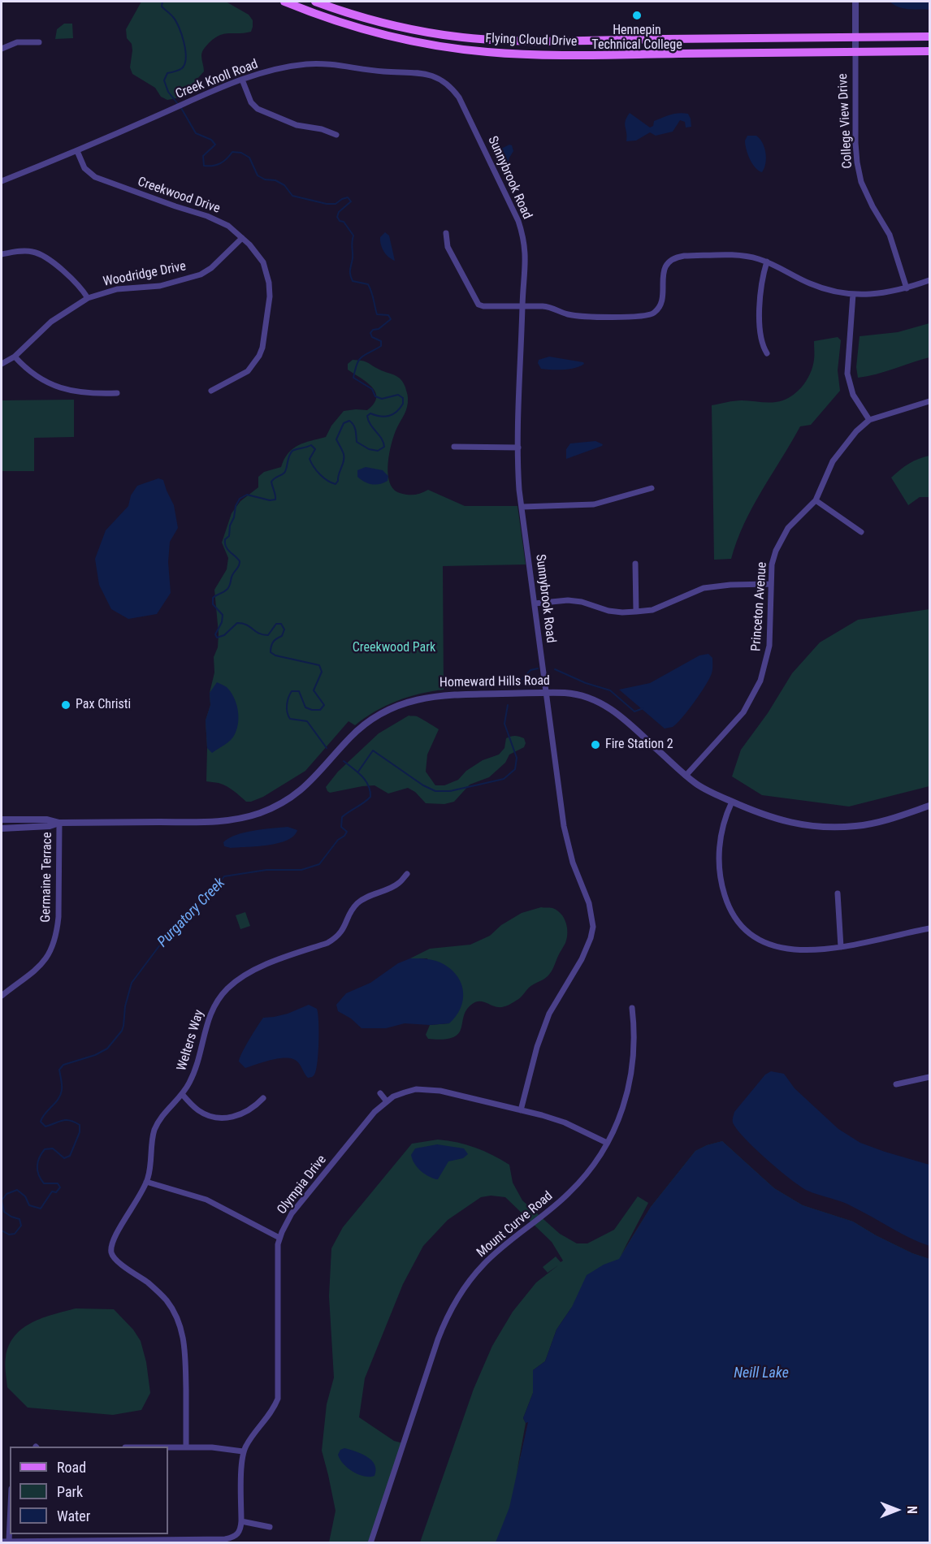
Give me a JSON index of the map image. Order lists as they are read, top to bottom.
{
  "streets": {
    "main road": ["Flying Cloud Drive"],
    "street": [
      "Creek Knoll Road",
      "College View Drive",
      "Sunnybrook Road",
      "Creekwood Drive",
      "Woodridge Drive",
      "Princeton Avenue",
      "Homeward Hills Road",
      "Germaine Terrace",
      "Welters Way",
      "Olympia Drive",
      "Mount Curve Road"
    ]
  },
  "crossings": [
    ["Flying Cloud Drive", "College View Drive"],
    ["Creek Knoll Road", "Sunnybrook Road"],
    ["Creek Knoll Road", "Creekwood Drive"],
    ["Sunnybrook Road", "Homeward Hills Road"],
    ["Sunnybrook Road", "Olympia Drive"],
    ["Creekwood Drive", "Woodridge Drive"],
    ["Princeton Avenue", "Homeward Hills Road"],
    ["Homeward Hills Road", "Germaine Terrace"],
    ["Olympia Drive", "Mount Curve Road"]
  ],
  "water": ["Purgatory Creek", "Neill Lake"],
  "parks": ["Creekwood Park"],
  "places": ["Hennepin Technical College", "Pax Christi", "Fire Station 2"],
  "legend": ["Road", "Park", "Water"],
  "north": "right"
}
